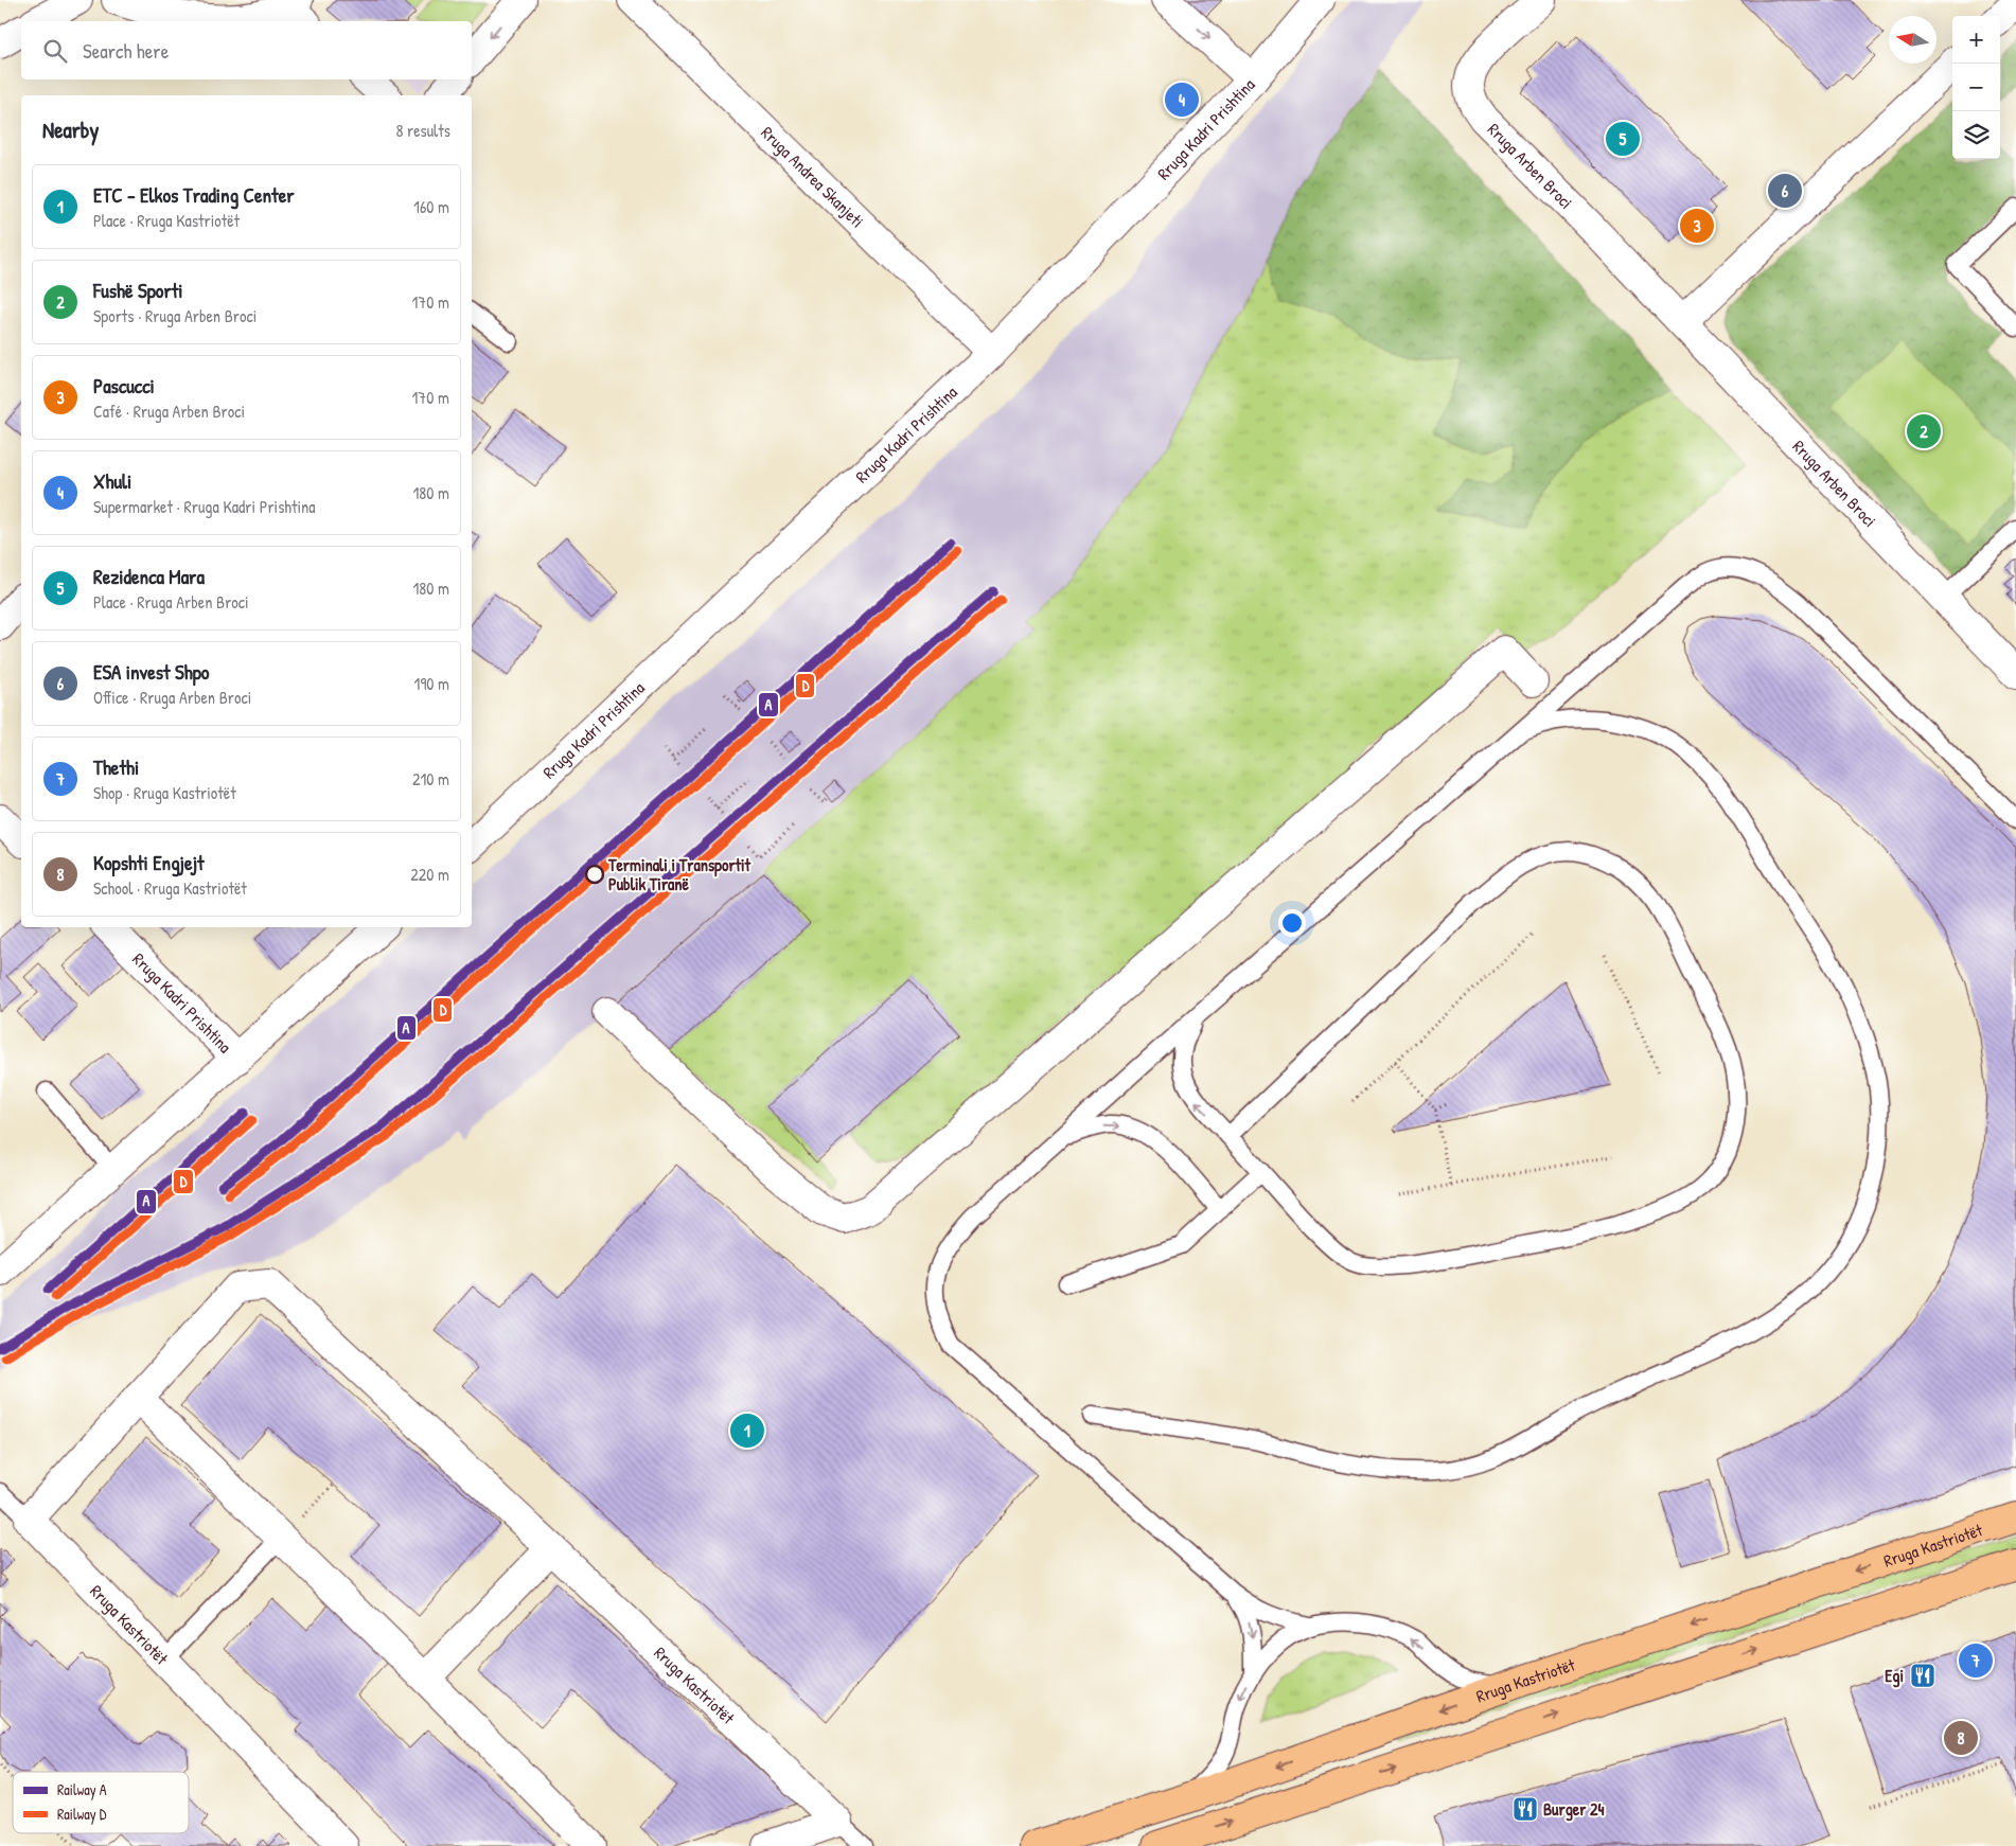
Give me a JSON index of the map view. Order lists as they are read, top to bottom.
{
  "streets": {
    "main road": ["Rruga Kastriotët"],
    "street": ["Rruga Kadri Prishtina", "Rruga Arben Broci", "Rruga Andrea Skanjeti"]
  },
  "crossings": [
    ["Rruga Kadri Prishtina", "Rruga Andrea Skanjeti"]
  ],
  "places": {
    "other": ["Terminali i Transportit Publik Tiranë"],
    "restaurant": ["Egi", "Burger 24"]
  },
  "lines": ["rail line A", "rail line D"],
  "legend": ["Railway A", "Railway D"],
  "north": "left",
  "page": {
    "map_buttons": ["+", "−"],
    "search": "Search here",
    "pins": [
      "4",
      "5",
      "6",
      "3",
      "2",
      "1",
      "7",
      "8"
    ],
    "heading": ["Nearby", "8 results"],
    "list": [
      {
        "mark": "1",
        "name": "ETC - Elkos Trading Center",
        "note": "Place · Rruga Kastriotët",
        "value": "160 m"
      },
      {
        "mark": "2",
        "name": "Fushë Sporti",
        "note": "Sports · Rruga Arben Broci",
        "value": "170 m"
      },
      {
        "mark": "3",
        "name": "Pascucci",
        "note": "Café · Rruga Arben Broci",
        "value": "170 m"
      },
      {
        "mark": "4",
        "name": "Xhuli",
        "note": "Supermarket · Rruga Kadri Prishtina",
        "value": "180 m"
      },
      {
        "mark": "5",
        "name": "Rezidenca Mara",
        "note": "Place · Rruga Arben Broci",
        "value": "180 m"
      },
      {
        "mark": "6",
        "name": "ESA invest Shpo",
        "note": "Office · Rruga Arben Broci",
        "value": "190 m"
      },
      {
        "mark": "7",
        "name": "Thethi",
        "note": "Shop · Rruga Kastriotët",
        "value": "210 m"
      },
      {
        "mark": "8",
        "name": "Kopshti Engjejt",
        "note": "School · Rruga Kastriotët",
        "value": "220 m"
      }
    ]
  }
}
